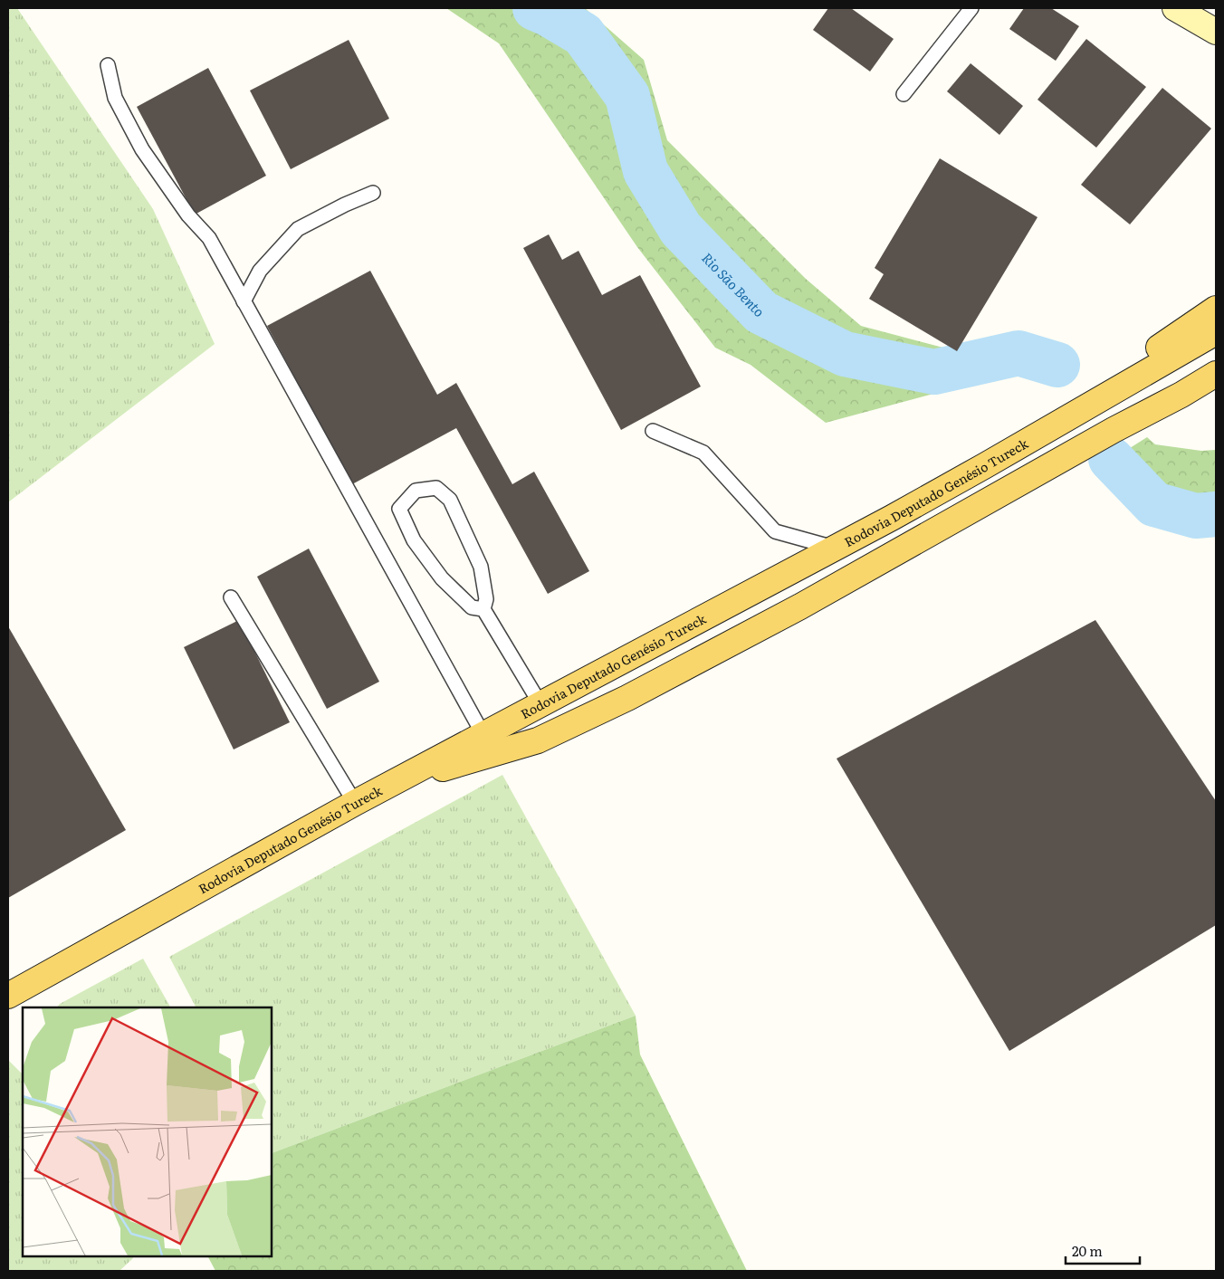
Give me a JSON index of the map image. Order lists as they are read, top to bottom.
{
  "streets": {
    "main road": ["Rodovia Deputado Genésio Tureck"]
  },
  "water": ["Rio São Bento"],
  "scale_bar": "20 m"
}
